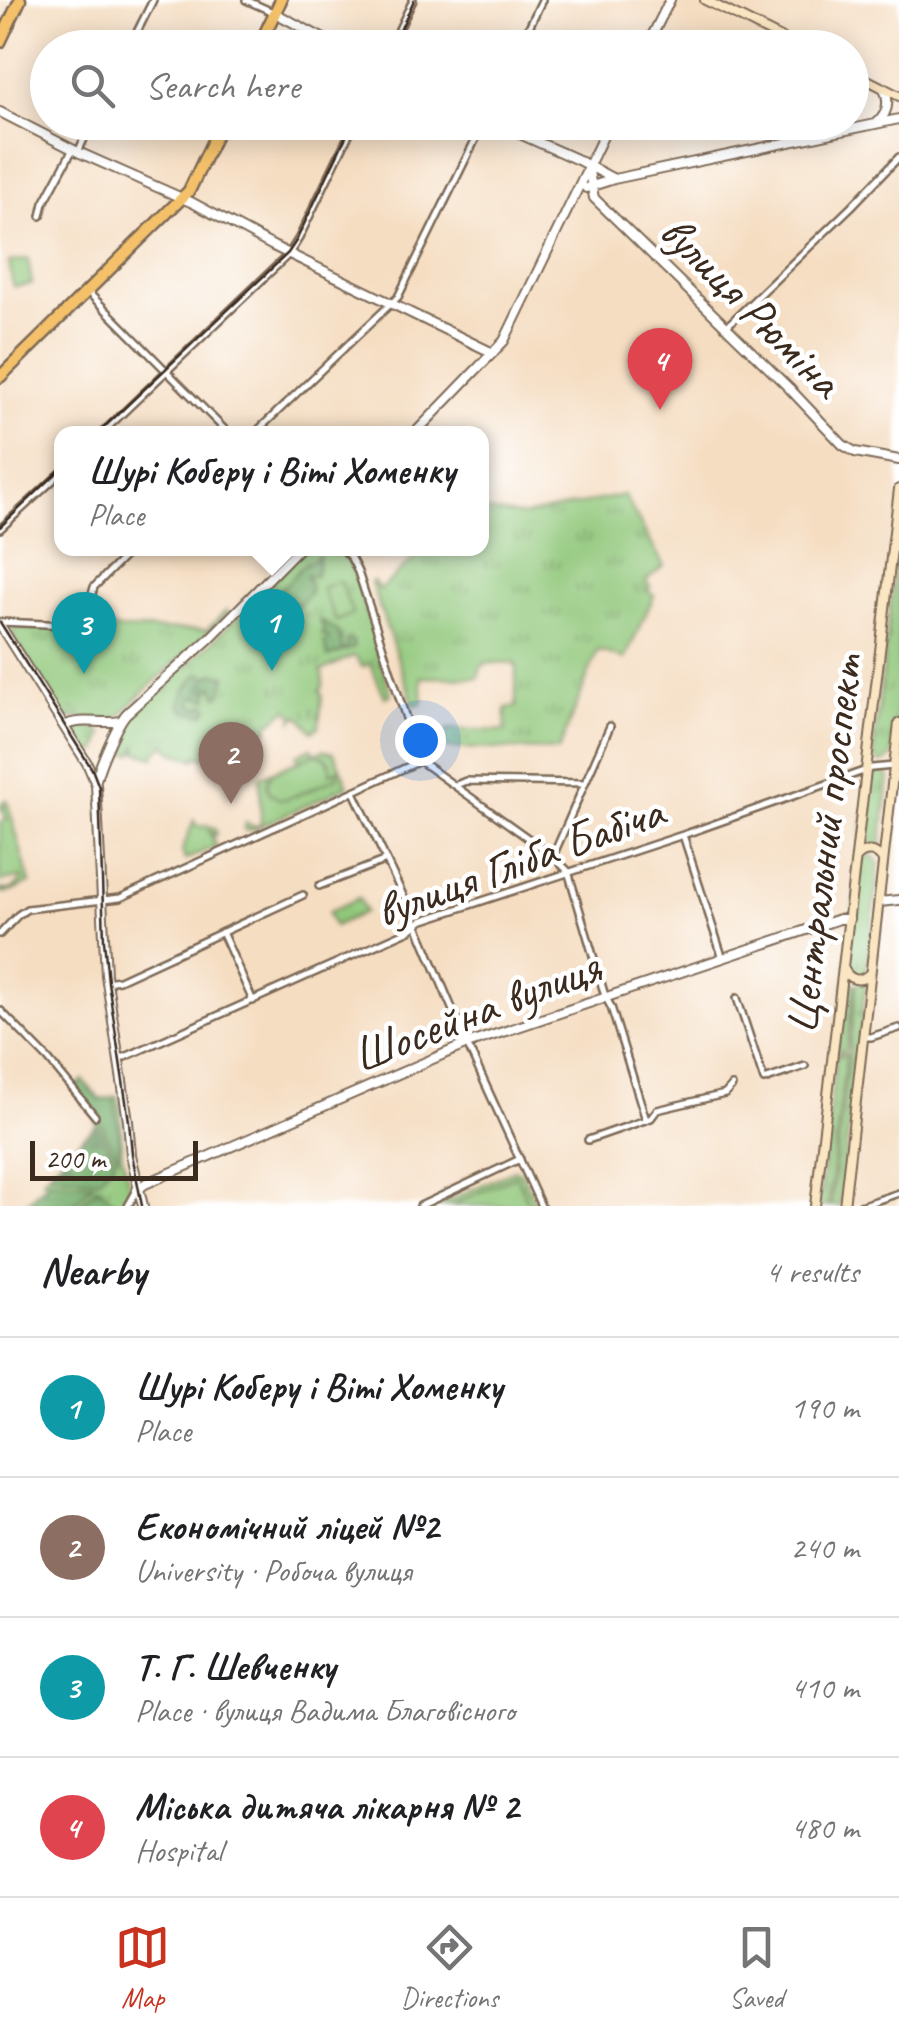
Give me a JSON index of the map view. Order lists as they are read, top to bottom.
{
  "streets": {
    "main road": ["Центральний проспект"],
    "street": ["вулиця Рюміна", "вулиця Гліба Бабіча", "Шосейна вулиця"]
  },
  "crossings": [
    ["Центральний проспект", "вулиця Гліба Бабіча"],
    ["Центральний проспект", "Шосейна вулиця"]
  ],
  "scale_bar": "200 m",
  "page": {
    "search": "Search here",
    "pins": [
      "4",
      "1",
      "3",
      "2"
    ],
    "popup": ["Шурі Коберу і Віті Хоменку", "Place"],
    "scale": "200 m",
    "heading": ["Nearby", "4 results"],
    "list": [
      {
        "mark": "1",
        "name": "Шурі Коберу і Віті Хоменку",
        "note": "Place",
        "value": "190 m"
      },
      {
        "mark": "2",
        "name": "Економічний ліцей №2",
        "note": "University · Робоча вулиця",
        "value": "240 m"
      },
      {
        "mark": "3",
        "name": "Т. Г. Шевченку",
        "note": "Place · вулиця Вадима Благовісного",
        "value": "410 m"
      },
      {
        "mark": "4",
        "name": "Міська дитяча лікарня № 2",
        "note": "Hospital",
        "value": "480 m"
      }
    ],
    "nav": ["Map", "Directions", "Saved"]
  }
}
